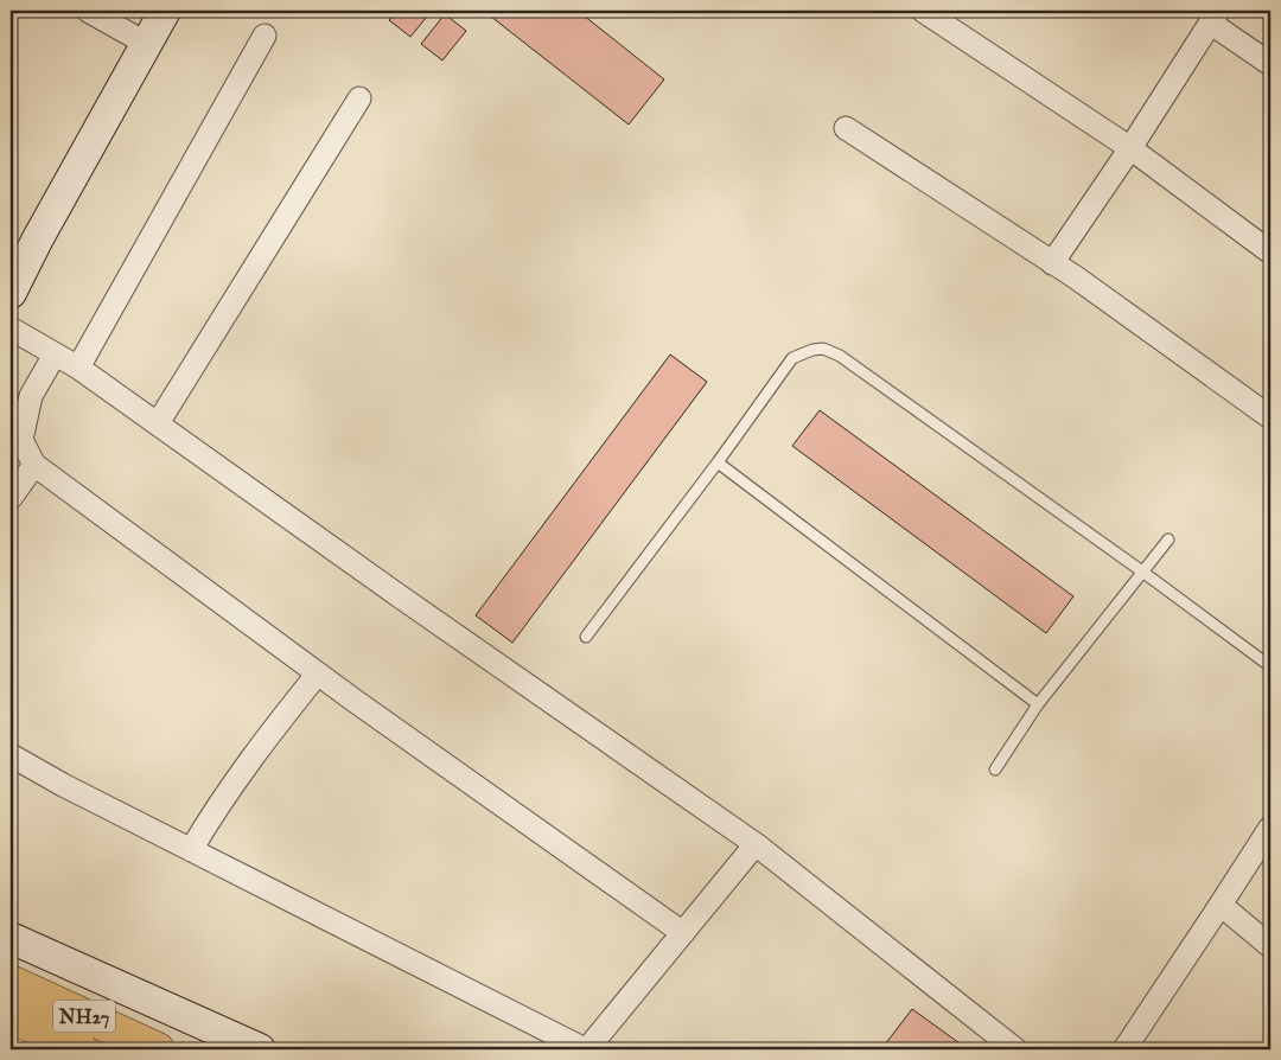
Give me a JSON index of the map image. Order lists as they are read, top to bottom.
{
  "streets": {
    "highway": ["NH27"]
  }
}
